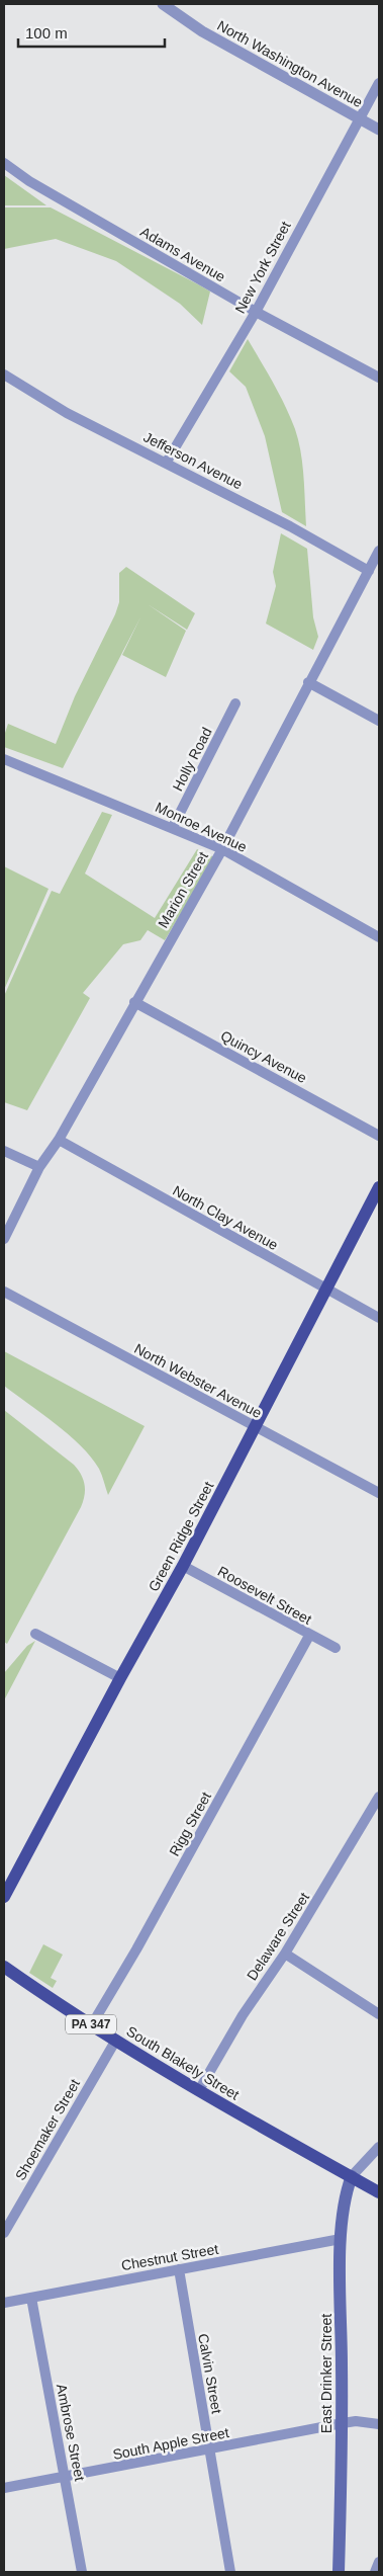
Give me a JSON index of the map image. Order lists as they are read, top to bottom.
{
  "streets": {
    "main road": [
      "Green Ridge Street",
      "PA 347",
      "South Blakely Street",
      "East Drinker Street"
    ],
    "street": [
      "North Washington Avenue",
      "Adams Avenue",
      "New York Street",
      "Jefferson Avenue",
      "Holly Road",
      "Monroe Avenue",
      "Marion Street",
      "Quincy Avenue",
      "North Clay Avenue",
      "North Webster Avenue",
      "Roosevelt Street",
      "Rigg Street",
      "Delaware Street",
      "Shoemaker Street",
      "Chestnut Street",
      "Calvin Street",
      "Ambrose Street",
      "South Apple Street"
    ]
  },
  "crossings": [
    ["North Washington Avenue", "New York Street"],
    ["Adams Avenue", "New York Street"],
    ["New York Street", "Jefferson Avenue"],
    ["Jefferson Avenue", "Marion Street"],
    ["Holly Road", "Monroe Avenue"],
    ["Monroe Avenue", "Marion Street"],
    ["Marion Street", "Quincy Avenue"],
    ["Marion Street", "North Clay Avenue"],
    ["North Clay Avenue", "Green Ridge Street"],
    ["North Webster Avenue", "Green Ridge Street"],
    ["Green Ridge Street", "Roosevelt Street"],
    ["Roosevelt Street", "Rigg Street"],
    ["Rigg Street", "South Blakely Street"],
    ["Delaware Street", "South Blakely Street"],
    ["PA 347", "South Blakely Street"],
    ["PA 347", "East Drinker Street"],
    ["South Blakely Street", "Shoemaker Street"],
    ["South Blakely Street", "East Drinker Street"],
    ["Chestnut Street", "Calvin Street"],
    ["Chestnut Street", "East Drinker Street"],
    ["Chestnut Street", "Ambrose Street"],
    ["Calvin Street", "South Apple Street"],
    ["East Drinker Street", "South Apple Street"],
    ["Ambrose Street", "South Apple Street"]
  ],
  "scale_bar": "100 m"
}
